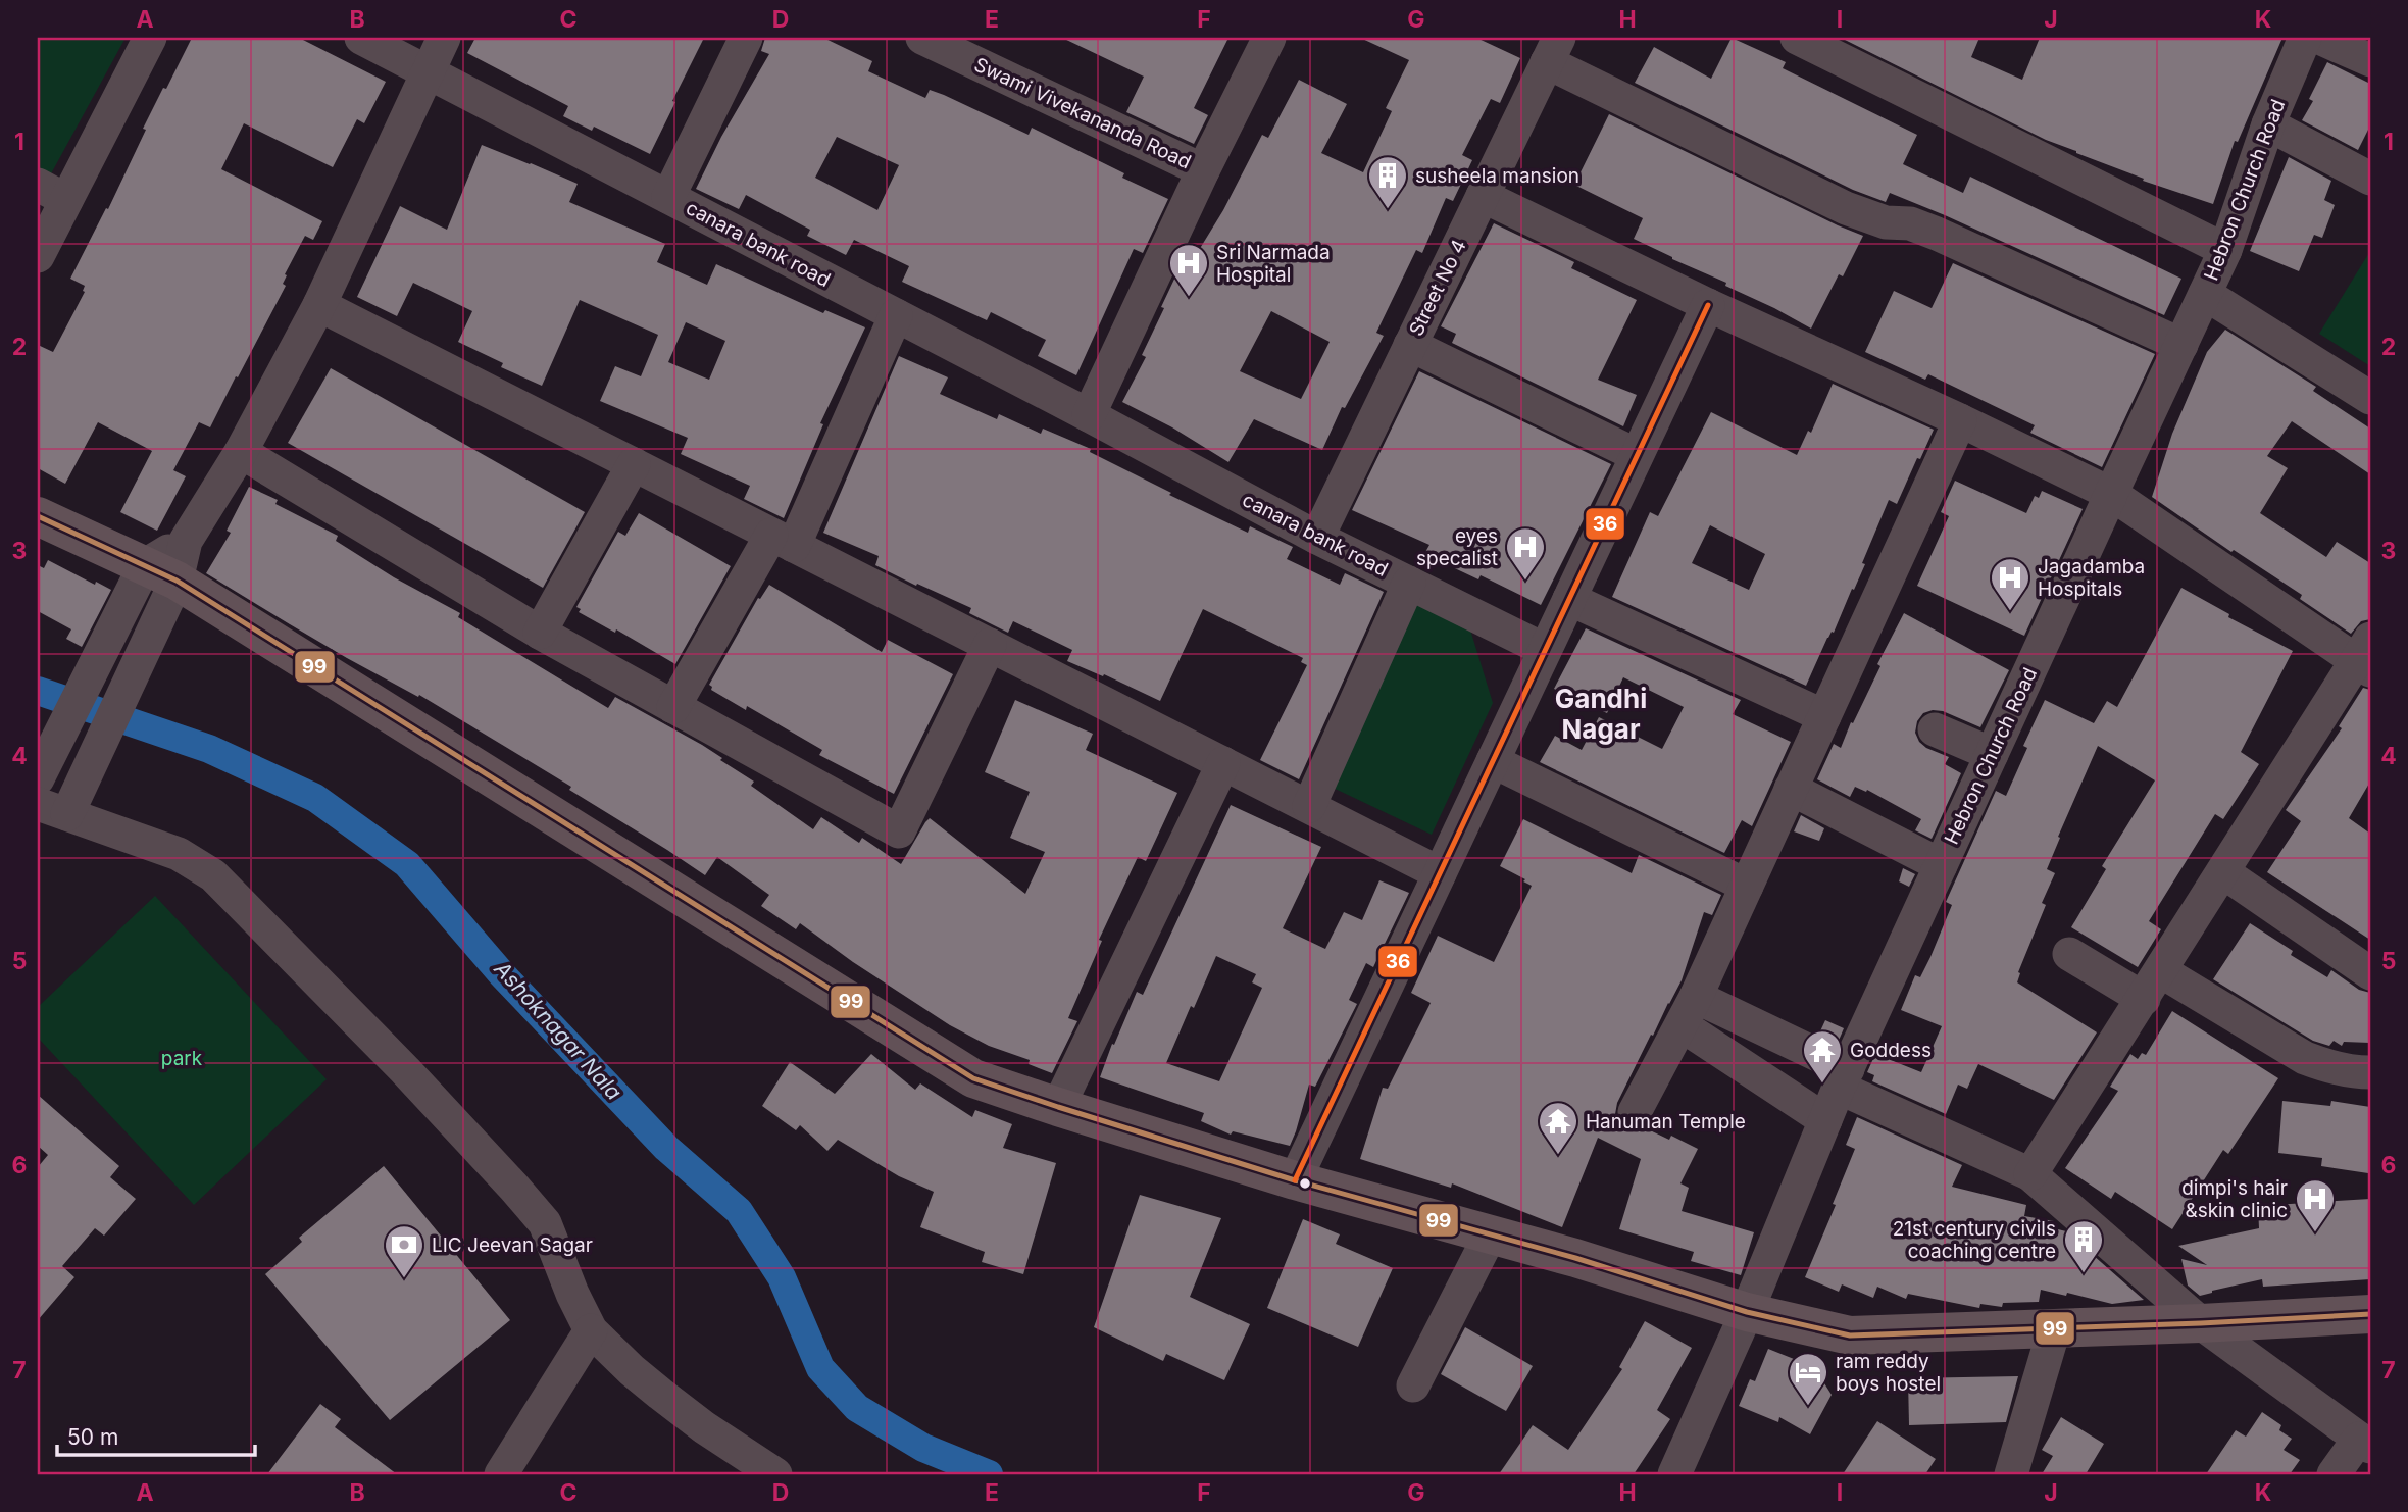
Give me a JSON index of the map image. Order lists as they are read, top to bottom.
{
  "streets": {
    "street": [
      "Swami Vivekananda Road",
      "Hebron Church Road",
      "canara bank road",
      "Street No 4"
    ]
  },
  "crossings": [
    ["canara bank road", "Street No 4"]
  ],
  "districts": ["Gandhi Nagar"],
  "water": ["Ashoknagar Nala"],
  "parks": ["park"],
  "places": {
    "building": ["susheela mansion", "21st century civils coaching centre"],
    "hospital": [
      "Sri Narmada Hospital",
      "eyes specalist",
      "Jagadamba Hospitals",
      "dimpi's hair &skin clinic"
    ],
    "temple": ["Goddess", "Hanuman Temple"],
    "bank": ["LIC Jeevan Sagar"],
    "hotel": ["ram reddy boys hostel"]
  },
  "lines": ["transit line 36", "transit line 99"],
  "scale_bar": "50 m",
  "grid": {
    "columns": [
      "A",
      "B",
      "C",
      "D",
      "E",
      "F",
      "G",
      "H",
      "I",
      "J",
      "K"
    ],
    "rows": [
      "1",
      "2",
      "3",
      "4",
      "5",
      "6",
      "7"
    ]
  }
}
